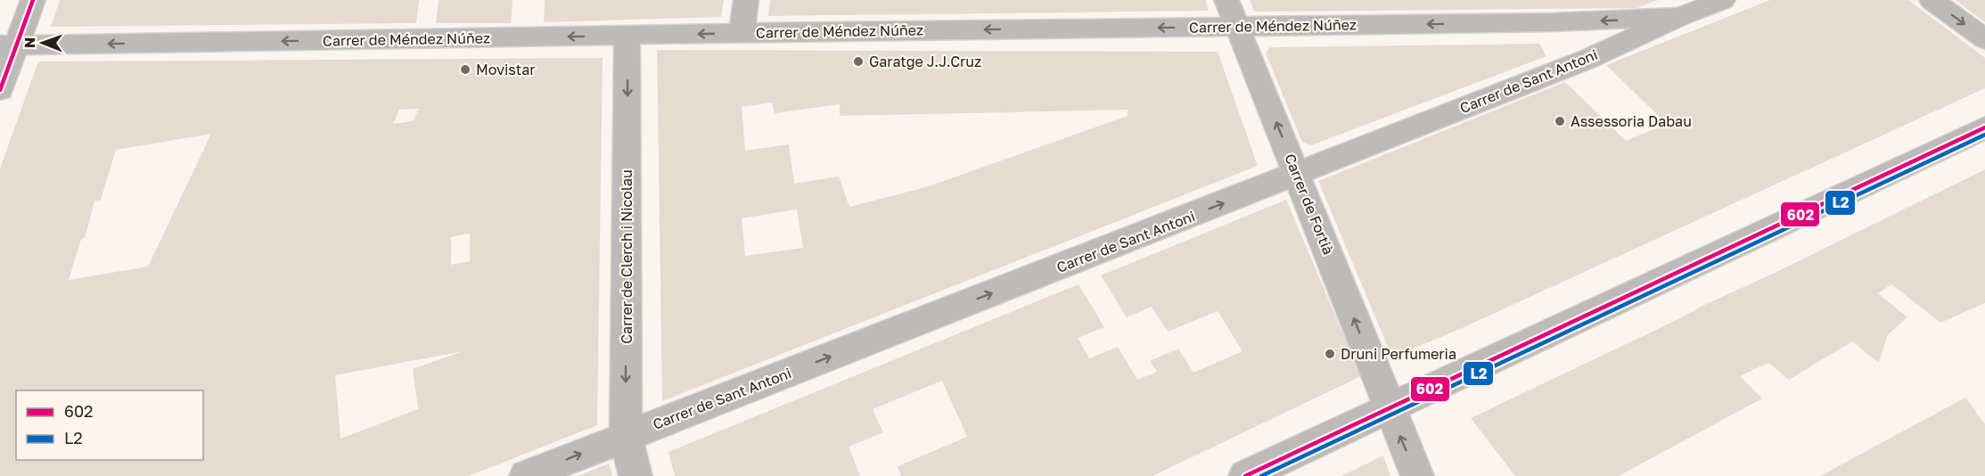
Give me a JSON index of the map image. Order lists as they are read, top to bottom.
{
  "streets": {
    "street": [
      "Carrer de Méndez Núñez",
      "Carrer de Sant Antoni",
      "Carrer de Fortià",
      "Carrer de Clerch i Nicolau"
    ]
  },
  "crossings": [
    ["Carrer de Méndez Núñez", "Carrer de Sant Antoni"],
    ["Carrer de Méndez Núñez", "Carrer de Fortià"],
    ["Carrer de Méndez Núñez", "Carrer de Clerch i Nicolau"],
    ["Carrer de Sant Antoni", "Carrer de Fortià"],
    ["Carrer de Sant Antoni", "Carrer de Clerch i Nicolau"]
  ],
  "one_way": [
    "Carrer de Méndez Núñez",
    "Carrer de Sant Antoni",
    "Carrer de Fortià",
    "Carrer de Clerch i Nicolau"
  ],
  "places": [
    "Garatge J.J.Cruz",
    "Movistar",
    "Assessoria Dabau",
    "Druni Perfumeria"
  ],
  "lines": ["transit line 602", "transit line L2"],
  "legend": ["602", "L2"],
  "north": "left"
}
